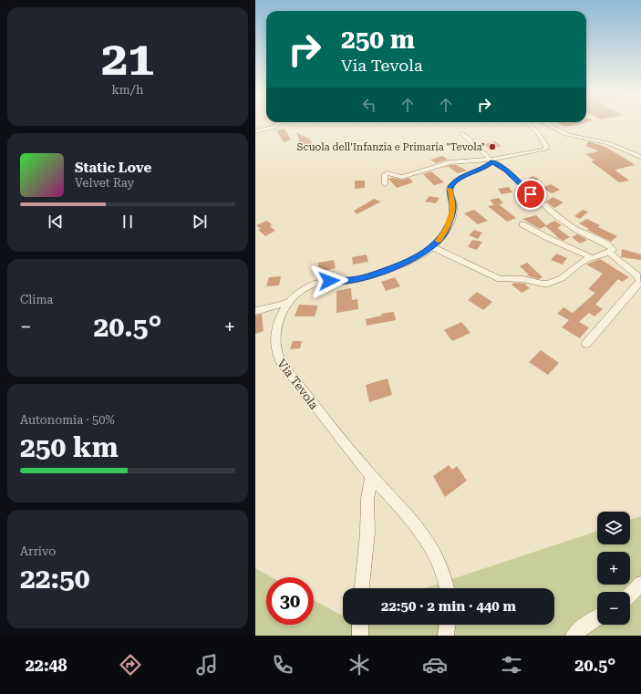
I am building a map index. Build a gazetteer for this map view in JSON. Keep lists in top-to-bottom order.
{
  "streets": {
    "street": ["Via Tevola"]
  },
  "places": ["Scuola dell'Infanzia e Primaria \"Tevola\""],
  "page": {
    "tile": [
      ["21", "km/h"],
      "Clima",
      ["Autonomia · 50%", "250 km"],
      ["Arrivo", "22:50"]
    ],
    "turn": ["250 m", "Via Tevola"],
    "song": ["Static Love", "Velvet Ray"],
    "heat": ["−", "20.5°", "+"],
    "map_buttons": ["+", "−"],
    "limit": "30",
    "trip": "22:50 · 2 min · 440 m",
    "tabs": ["22:48", "20.5°"]
  }
}
